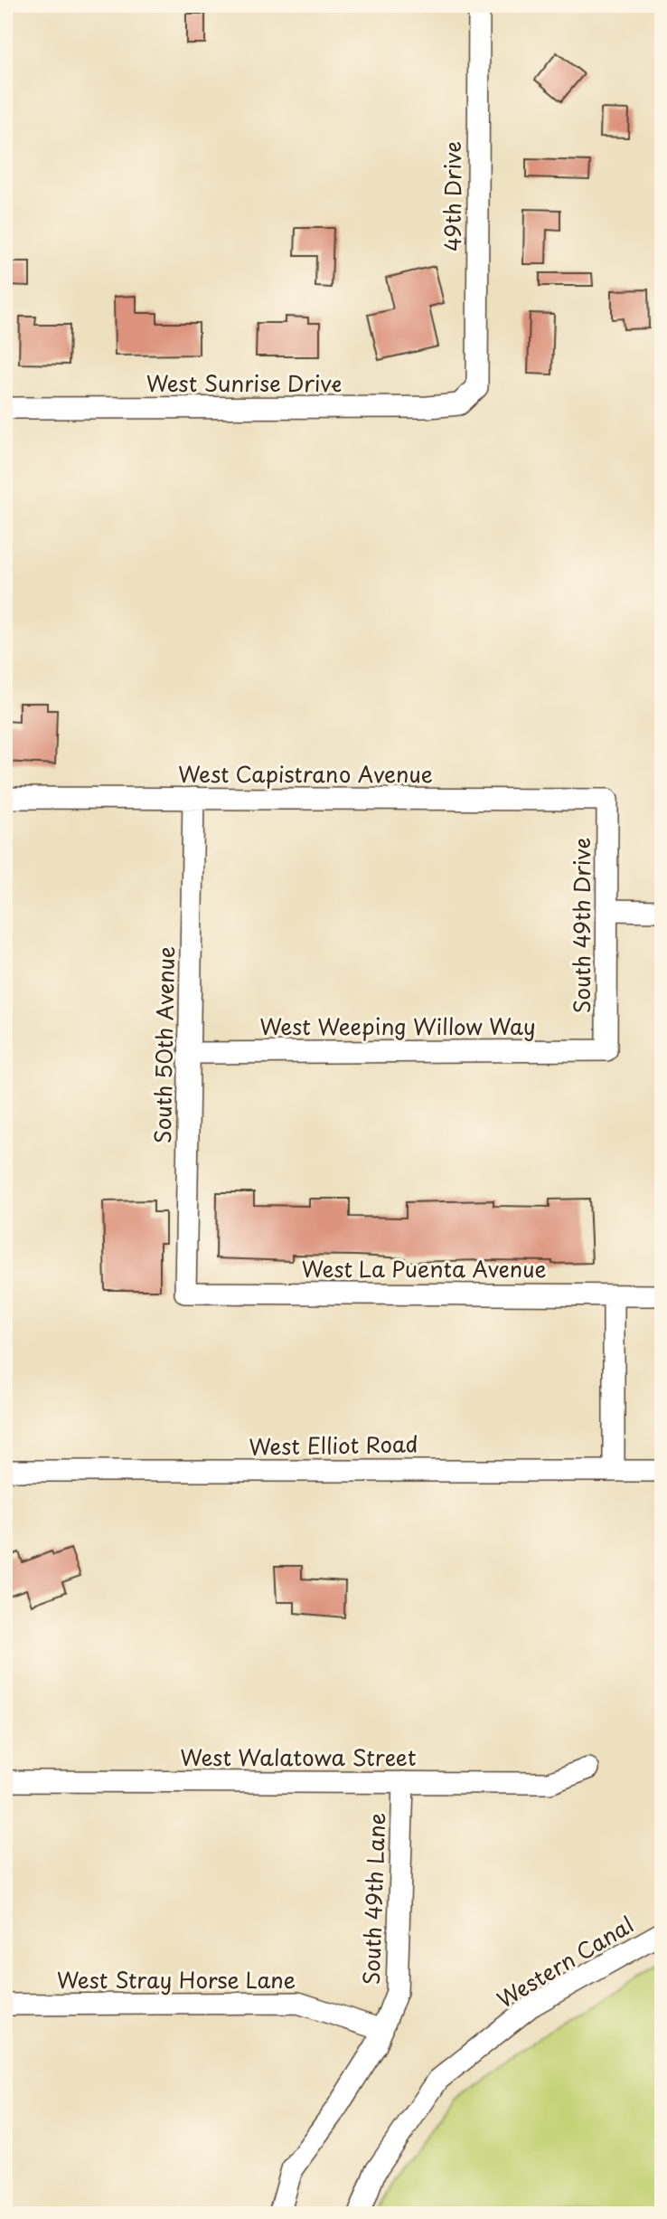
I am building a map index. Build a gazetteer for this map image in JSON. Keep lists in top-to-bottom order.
{
  "streets": {
    "street": [
      "49th Drive",
      "West Sunrise Drive",
      "West Capistrano Avenue",
      "South 49th Drive",
      "West Weeping Willow Way",
      "South 50th Avenue",
      "West La Puenta Avenue",
      "West Elliot Road",
      "West Walatowa Street",
      "South 49th Lane",
      "Western Canal",
      "West Stray Horse Lane"
    ]
  },
  "crossings": [
    ["49th Drive", "West Sunrise Drive"],
    ["West Capistrano Avenue", "South 49th Drive"],
    ["West Capistrano Avenue", "South 50th Avenue"],
    ["South 49th Drive", "West Weeping Willow Way"],
    ["West Weeping Willow Way", "South 50th Avenue"],
    ["South 50th Avenue", "West La Puenta Avenue"],
    ["West Walatowa Street", "South 49th Lane"],
    ["South 49th Lane", "West Stray Horse Lane"]
  ]
}
